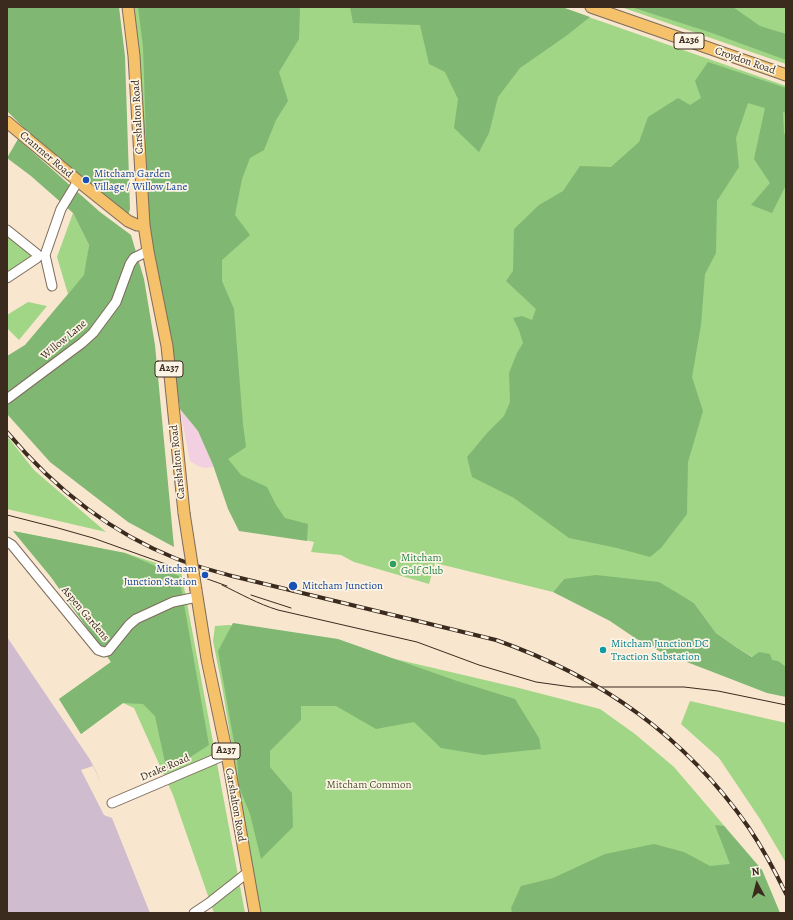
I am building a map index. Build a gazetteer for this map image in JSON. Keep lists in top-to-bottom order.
{
  "streets": {
    "main road": [
      "A236",
      "Croydon Road",
      "Carshalton Road",
      "Cranmer Road",
      "A237"
    ],
    "street": ["Willow Lane", "Aspen Gardens", "Drake Road"]
  },
  "crossings": [
    ["Carshalton Road", "Cranmer Road"],
    ["Carshalton Road", "Willow Lane"],
    ["Carshalton Road", "Aspen Gardens"],
    ["Carshalton Road", "Drake Road"]
  ],
  "parks": ["Mitcham Common"],
  "places": [
    "Mitcham Garden Village / Willow Lane",
    "Mitcham Golf Club",
    "Mitcham Junction Station",
    "Mitcham Junction",
    "Mitcham Junction DC Traction Substation"
  ],
  "north": "top"
}
